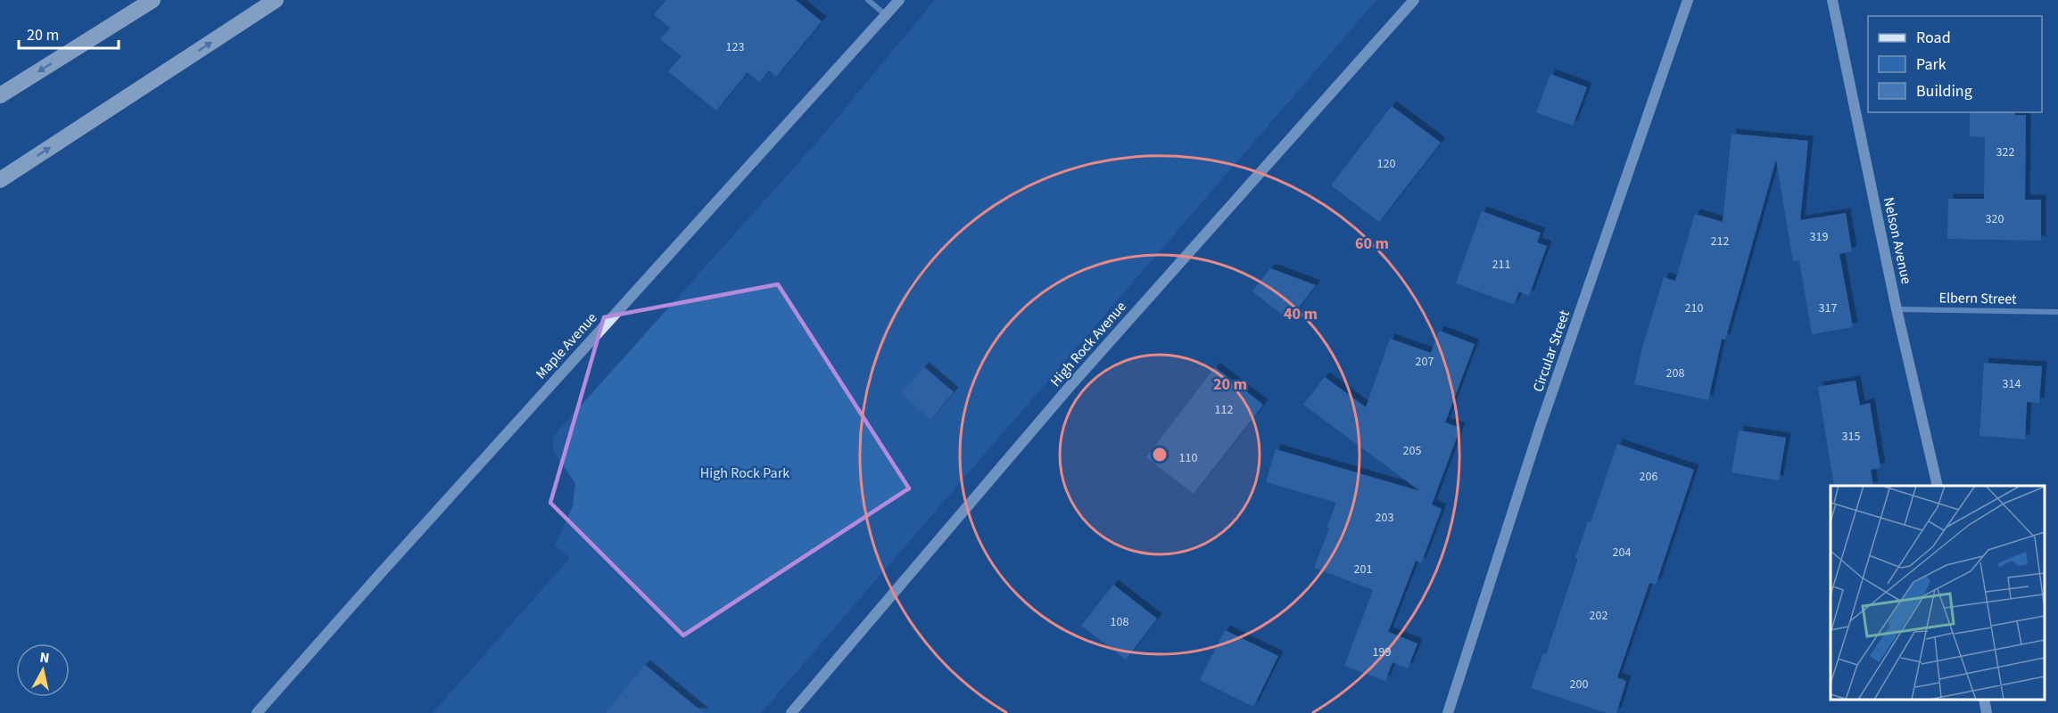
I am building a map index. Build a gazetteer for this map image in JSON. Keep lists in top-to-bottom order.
{
  "streets": {
    "street": [
      "Nelson Avenue",
      "Elbern Street",
      "High Rock Avenue",
      "Maple Avenue",
      "Circular Street"
    ]
  },
  "crossings": [
    ["Nelson Avenue", "Elbern Street"]
  ],
  "parks": ["High Rock Park"],
  "house_numbers": [
    "123",
    "322",
    "120",
    "320",
    "319",
    "212",
    "211",
    "210",
    "317",
    "207",
    "208",
    "314",
    "112",
    "315",
    "205",
    "110",
    "206",
    "203",
    "204",
    "201",
    "202",
    "108",
    "199",
    "200"
  ],
  "legend": ["Road", "Park", "Building"],
  "scale_bar": "20 m",
  "north": "top",
  "rings": ["60 m", "40 m", "20 m"]
}
